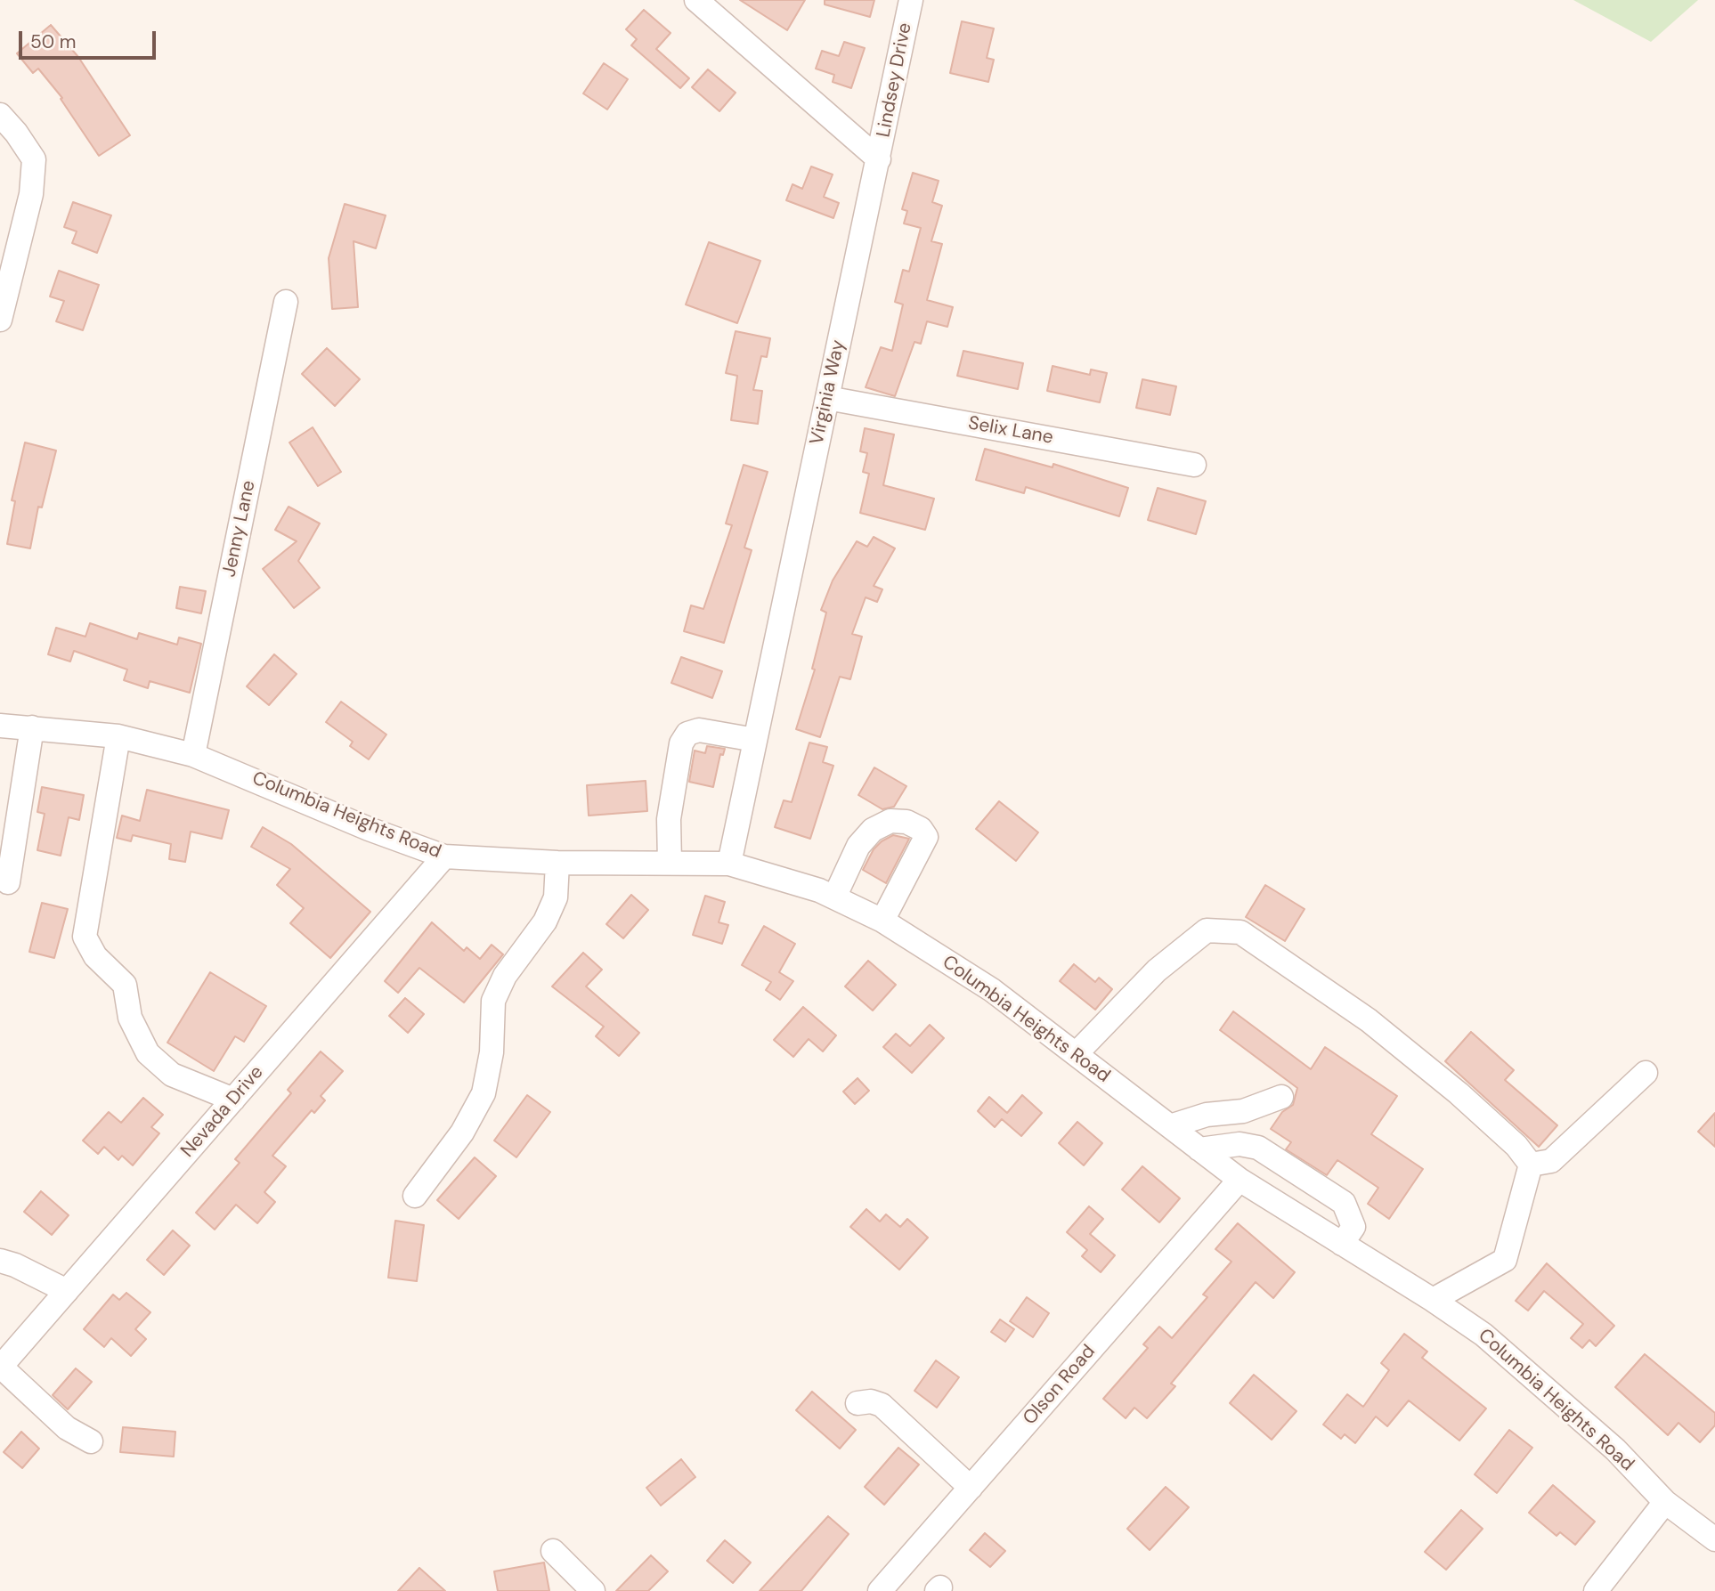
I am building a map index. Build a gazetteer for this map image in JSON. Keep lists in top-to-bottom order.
{
  "streets": {
    "street": [
      "Lindsey Drive",
      "Virginia Way",
      "Selix Lane",
      "Jenny Lane",
      "Columbia Heights Road",
      "Nevada Drive",
      "Olson Road"
    ]
  },
  "crossings": [
    ["Lindsey Drive", "Virginia Way"],
    ["Virginia Way", "Selix Lane"],
    ["Virginia Way", "Columbia Heights Road"],
    ["Jenny Lane", "Columbia Heights Road"],
    ["Columbia Heights Road", "Nevada Drive"],
    ["Columbia Heights Road", "Olson Road"]
  ],
  "scale_bar": "50 m"
}
